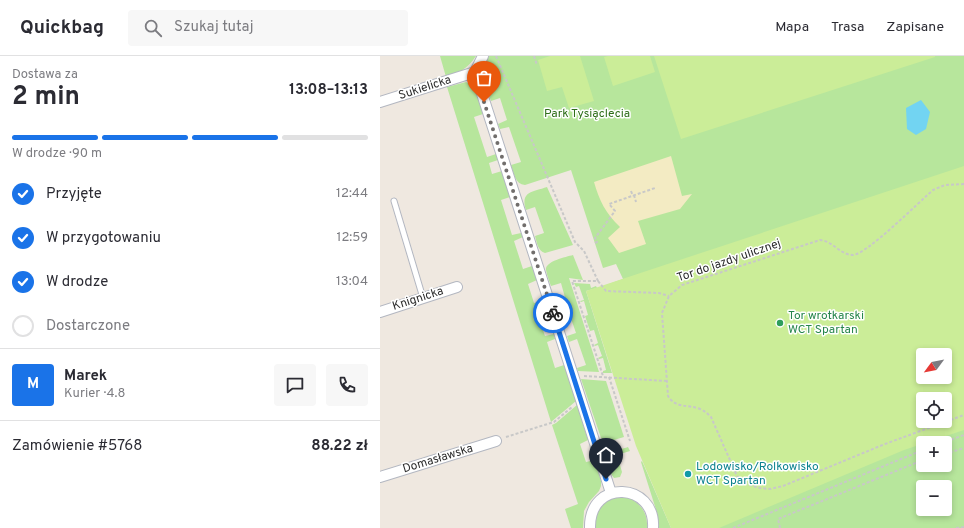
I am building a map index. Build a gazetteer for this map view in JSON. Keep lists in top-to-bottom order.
{
  "streets": {
    "street": ["Sukielicka", "Knignicka", "Domasławska"],
    "path": ["Tor do jazdy ulicznej"]
  },
  "parks": ["Park Tysiąclecia"],
  "places": ["Tor wrotkarski WCT Spartan", "Lodowisko/Rolkowisko WCT Spartan"],
  "north": "bottom left",
  "page": {
    "header": "Quickbag",
    "search": "Szukaj tutaj",
    "nav": ["Mapa", "Trasa", "Zapisane"],
    "heading": ["2 min", "Dostawa za", "13:08–13:13"],
    "panel": [
      "Marek",
      "Kurier · 4.8",
      "Zamówienie #5768",
      "88.22 zł"
    ],
    "bar": "W drodze · 90 m",
    "list": [
      ["Przyjęte", "12:44"],
      ["W przygotowaniu", "12:59"],
      ["W drodze", "13:04"],
      "Dostarczone"
    ],
    "map_buttons": ["+", "−"],
    "round": "M"
  }
}
